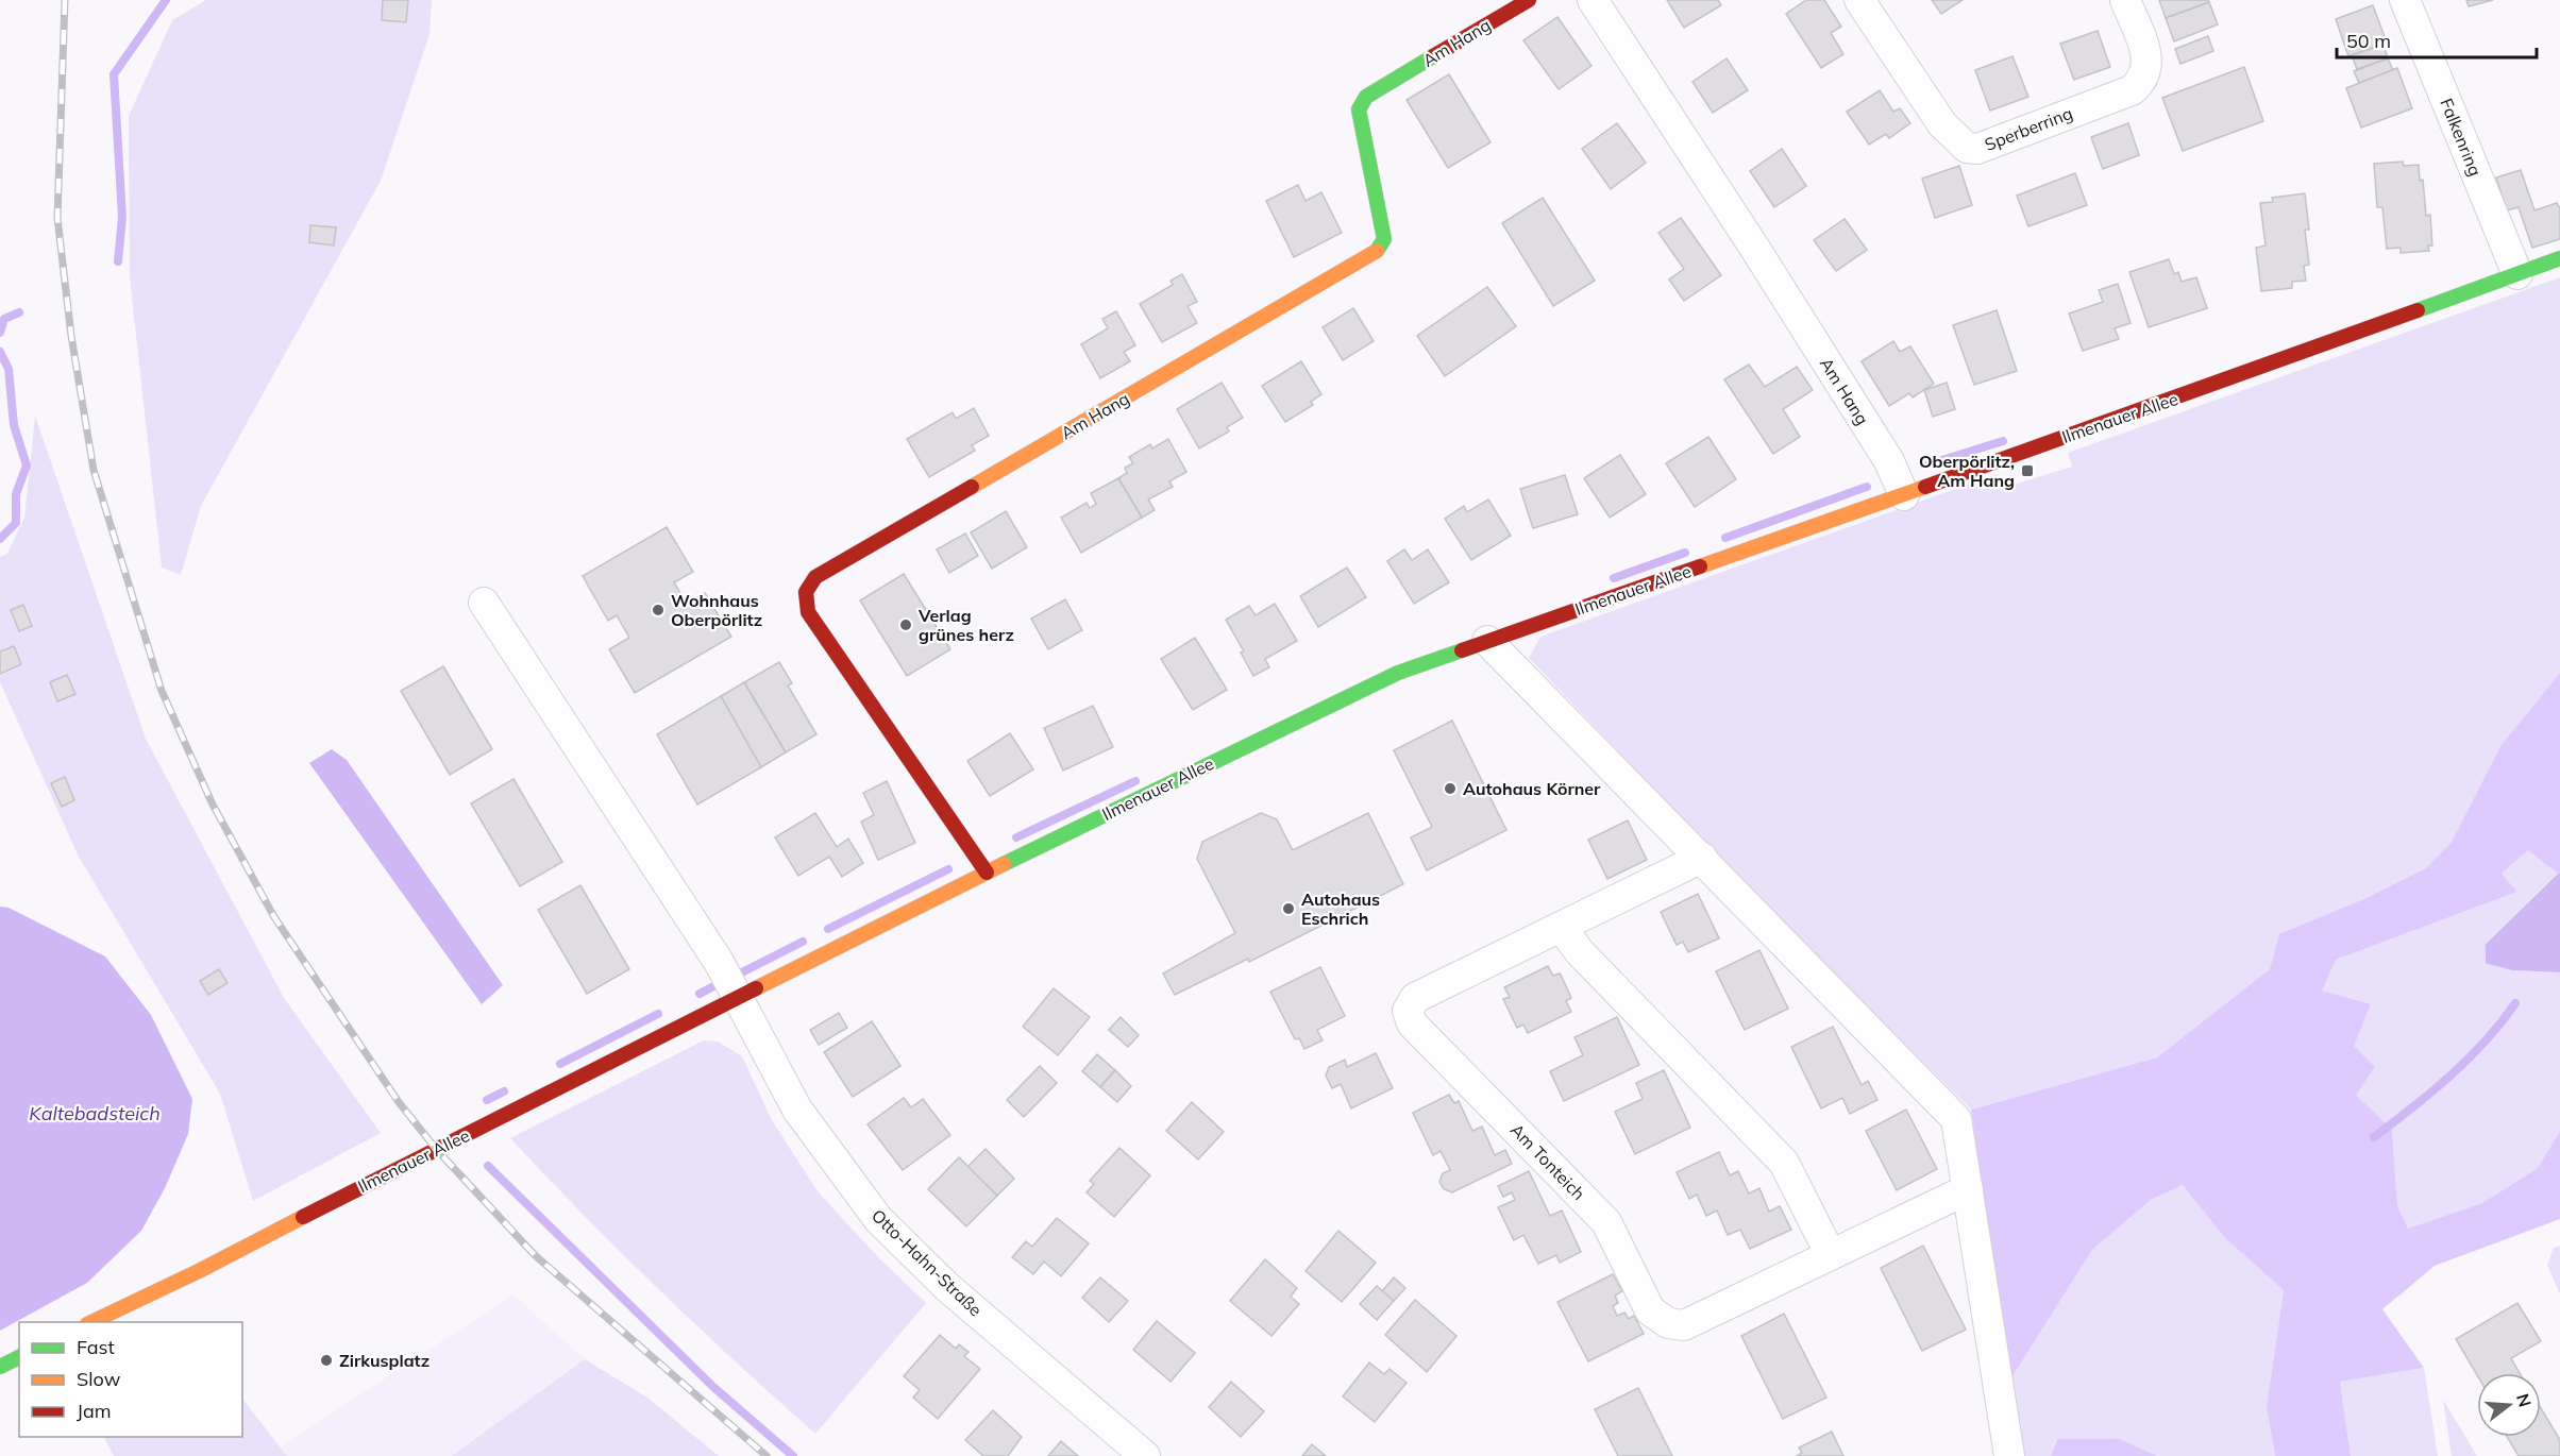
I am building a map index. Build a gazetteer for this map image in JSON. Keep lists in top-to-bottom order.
{
  "streets": {
    "street": [
      "Am Hang",
      "Sperberring",
      "Falkenring",
      "Ilmenauer Allee",
      "Am Tonteich",
      "Otto-Hahn-Straße"
    ]
  },
  "crossings": [
    ["Am Hang", "Ilmenauer Allee"],
    ["Falkenring", "Ilmenauer Allee"],
    ["Ilmenauer Allee", "Otto-Hahn-Straße"]
  ],
  "water": ["Kaltebadsteich"],
  "places": {
    "transit": ["Oberpörlitz, Am Hang"],
    "other": [
      "Wohnhaus Oberpörlitz",
      "Verlag grünes herz",
      "Autohaus Körner",
      "Autohaus Eschrich",
      "Zirkusplatz"
    ]
  },
  "legend": ["Fast", "Slow", "Jam"],
  "scale_bar": "50 m",
  "north": "right"
}
